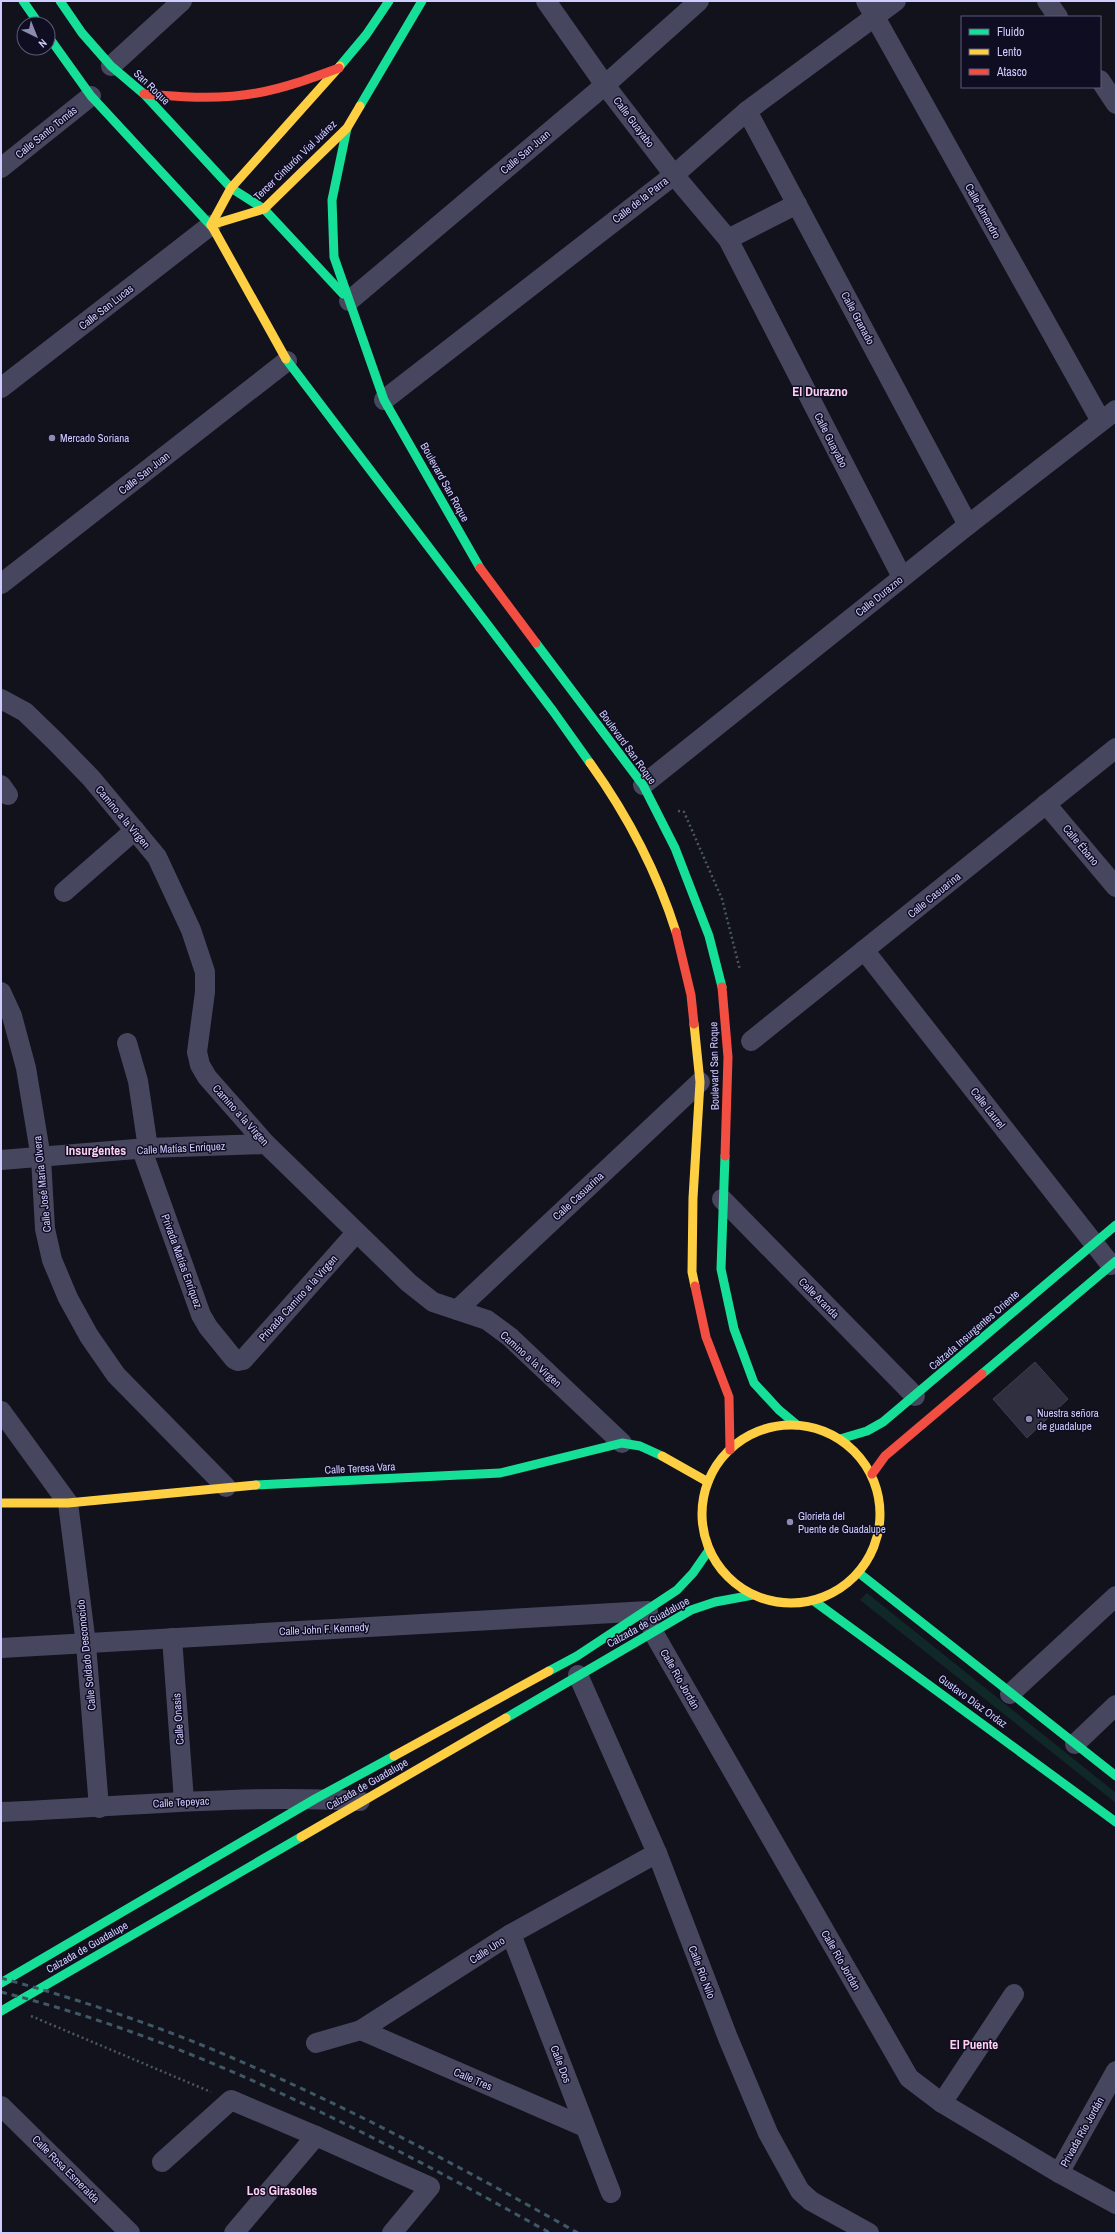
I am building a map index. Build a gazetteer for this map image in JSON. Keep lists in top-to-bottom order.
{
  "streets": {
    "main road": [
      "San Roque",
      "Tercer Cinturón Vial Juárez",
      "Boulevard San Roque",
      "Calzada Insurgentes Oriente",
      "Calle Teresa Vara",
      "Calzada de Guadalupe",
      "Gustavo Díaz Ordaz"
    ],
    "street": [
      "Calle Guayabo",
      "Calle Santo Tomás",
      "Calle San Juan",
      "Calle de la Parra",
      "Calle Almendro",
      "Calle San Lucas",
      "Calle Granado",
      "Calle Durazno",
      "Camino a la Virgen",
      "Calle Ébano",
      "Calle Casuarina",
      "Calle Laurel",
      "Calle Matías Enríquez",
      "Calle José María Olvera",
      "Privada Matías Enríquez",
      "Privada Camino a la Virgen",
      "Calle Aranda",
      "Calle John F. Kennedy",
      "Calle Soldado Desconocido",
      "Calle Río Jordán",
      "Calle Onasis",
      "Calle Tepeyac",
      "Calle Uno",
      "Calle Río Nilo",
      "Calle Dos",
      "Calle Tres",
      "Privada Río Jordán",
      "Calle Rosa Esmeralda"
    ]
  },
  "crossings": [
    ["San Roque", "Boulevard San Roque"],
    ["Calle Guayabo", "Calle San Juan"],
    ["Calle Guayabo", "Calle de la Parra"],
    ["Calle Guayabo", "Calle Durazno"],
    ["Calle San Juan", "Boulevard San Roque"],
    ["Tercer Cinturón Vial Juárez", "Calle San Lucas"],
    ["Tercer Cinturón Vial Juárez", "Boulevard San Roque"],
    ["Calle de la Parra", "Calle Almendro"],
    ["Calle de la Parra", "Calle Granado"],
    ["Calle de la Parra", "Boulevard San Roque"],
    ["Calle Almendro", "Calle Durazno"],
    ["Calle San Lucas", "Boulevard San Roque"],
    ["Calle Granado", "Calle Durazno"],
    ["Boulevard San Roque", "Calle Durazno"],
    ["Boulevard San Roque", "Calle Casuarina"],
    ["Boulevard San Roque", "Calle Aranda"],
    ["Camino a la Virgen", "Calle Casuarina"],
    ["Camino a la Virgen", "Calle Matías Enríquez"],
    ["Camino a la Virgen", "Privada Camino a la Virgen"],
    ["Camino a la Virgen", "Calle Teresa Vara"],
    ["Calle Ébano", "Calle Casuarina"],
    ["Calle Casuarina", "Calle Laurel"],
    ["Calle Laurel", "Calzada Insurgentes Oriente"],
    ["Calle Matías Enríquez", "Calle José María Olvera"],
    ["Calle Matías Enríquez", "Privada Matías Enríquez"],
    ["Calle José María Olvera", "Calle Teresa Vara"],
    ["Privada Matías Enríquez", "Privada Camino a la Virgen"],
    ["Calle Aranda", "Calzada Insurgentes Oriente"],
    ["Calle Teresa Vara", "Calle Soldado Desconocido"],
    ["Calzada de Guadalupe", "Calle John F. Kennedy"],
    ["Calzada de Guadalupe", "Calle Río Jordán"],
    ["Calzada de Guadalupe", "Calle Tepeyac"],
    ["Calzada de Guadalupe", "Calle Río Nilo"],
    ["Calle John F. Kennedy", "Calle Soldado Desconocido"],
    ["Calle John F. Kennedy", "Calle Onasis"],
    ["Calle Soldado Desconocido", "Calle Tepeyac"],
    ["Calle Río Jordán", "Privada Río Jordán"],
    ["Calle Onasis", "Calle Tepeyac"],
    ["Calle Uno", "Calle Río Nilo"],
    ["Calle Uno", "Calle Dos"],
    ["Calle Uno", "Calle Tres"],
    ["Calle Dos", "Calle Tres"]
  ],
  "districts": [
    "El Durazno",
    "Insurgentes",
    "El Puente",
    "Los Girasoles"
  ],
  "places": ["Mercado Soriana", "Nuestra señora de guadalupe", "Glorieta del Puente de Guadalupe"],
  "legend": ["Fluido", "Lento", "Atasco"],
  "north": "bottom right"
}
